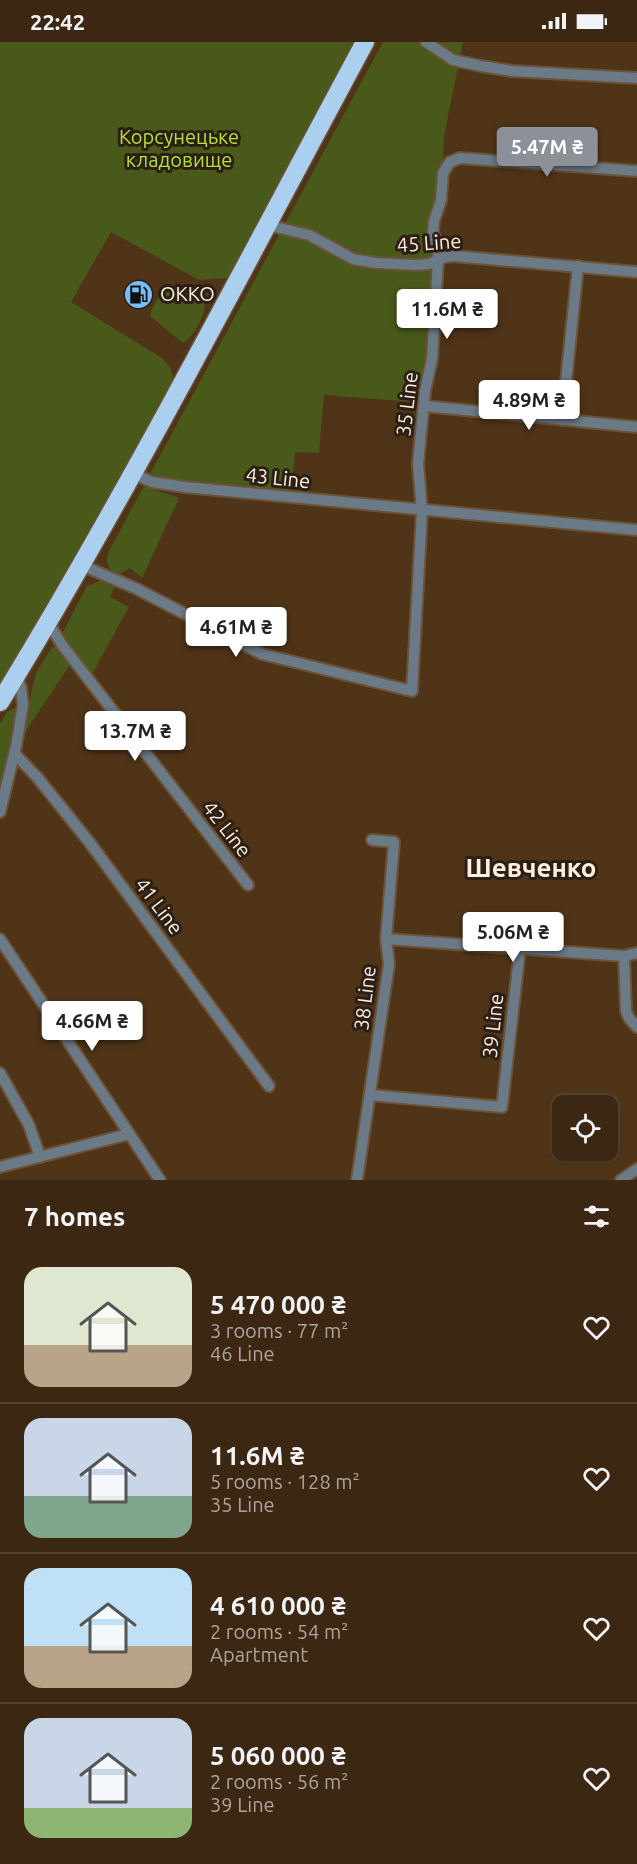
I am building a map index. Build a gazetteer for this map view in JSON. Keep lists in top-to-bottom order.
{
  "streets": {
    "street": [
      "45 Line",
      "35 Line",
      "43 Line",
      "42 Line",
      "41 Line",
      "38 Line",
      "39 Line"
    ]
  },
  "crossings": [
    ["45 Line", "35 Line"],
    ["35 Line", "43 Line"],
    ["38 Line", "39 Line"]
  ],
  "districts": ["Шевченко"],
  "parks": ["Корсунецьке кладовище"],
  "places": {
    "fuel station": ["OKKO"]
  },
  "page": {
    "status": "22:42",
    "price": [
      "5.47M ₴",
      "11.6M ₴",
      "4.89M ₴",
      "4.61M ₴",
      "13.7M ₴",
      "5.06M ₴",
      "4.66M ₴"
    ],
    "heading": "7 homes",
    "list": [
      {
        "name": "5 470 000 ₴",
        "note": "3 rooms · 77 m² · 46 Line"
      },
      {
        "name": "11.6M ₴",
        "note": "5 rooms · 128 m² · 35 Line"
      },
      {
        "name": "4 610 000 ₴",
        "note": "2 rooms · 54 m² · Apartment"
      },
      {
        "name": "5 060 000 ₴",
        "note": "2 rooms · 56 m² · 39 Line"
      }
    ]
  }
}
